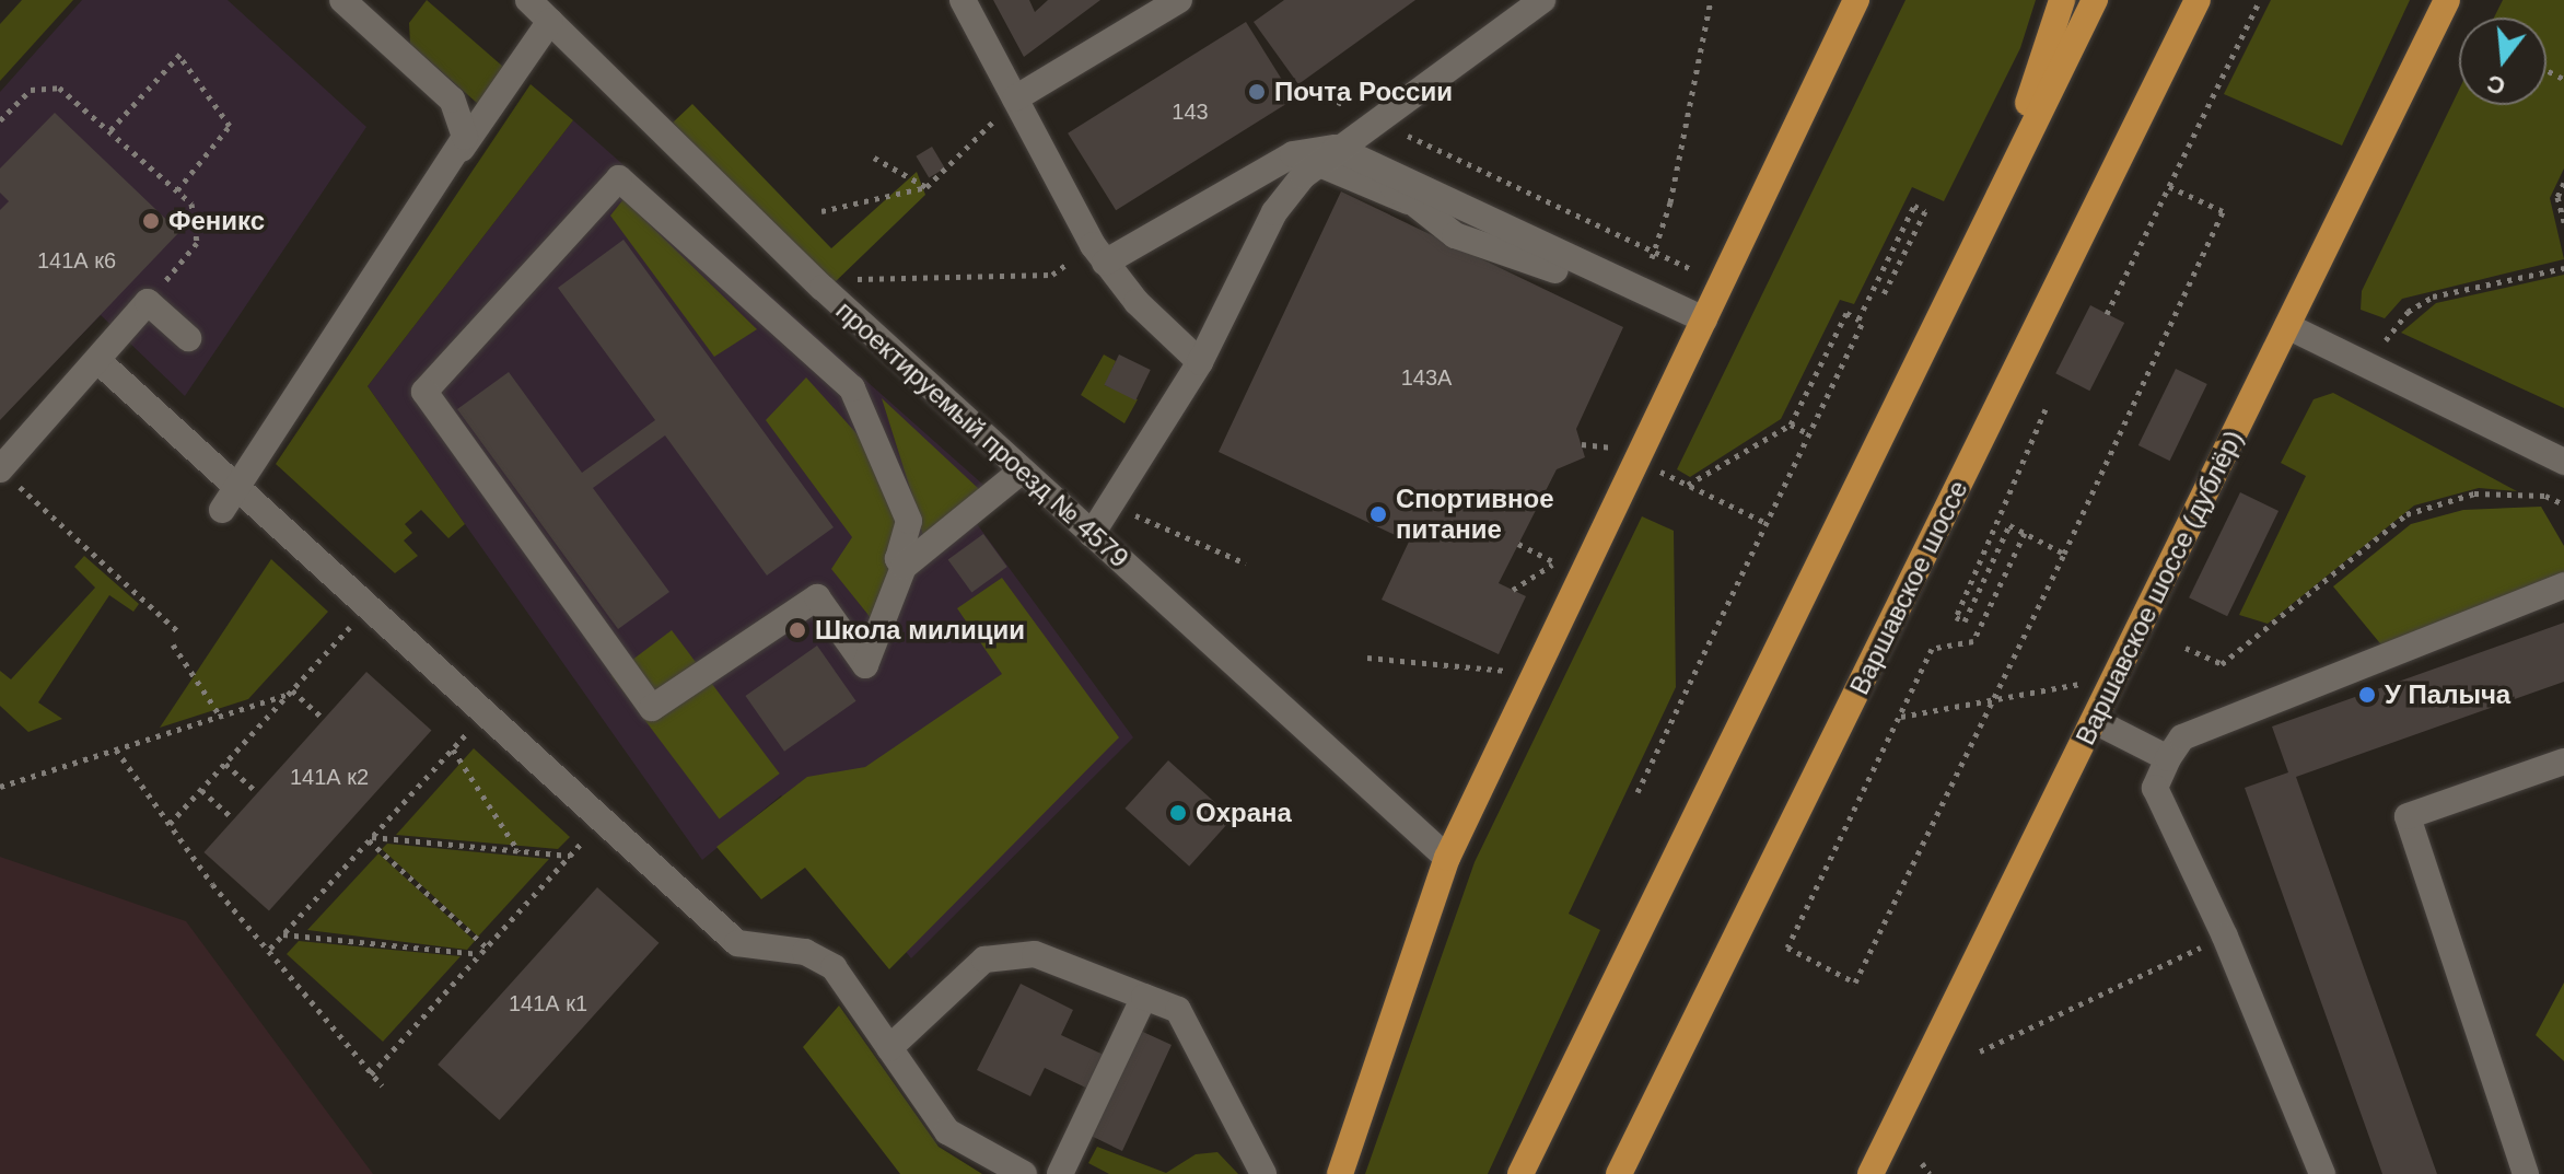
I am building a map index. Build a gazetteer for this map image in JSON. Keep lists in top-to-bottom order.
{
  "streets": {
    "main road": ["Варшавское шоссе", "Варшавское шоссе (дублёр)"],
    "street": ["проектируемый проезд № 4579"]
  },
  "places": [
    "Почта России",
    "Феникс",
    "Спортивное питание",
    "Школа милиции",
    "У Палыча",
    "Охрана"
  ],
  "house_numbers": [
    "143",
    "141А к6",
    "143А",
    "141А к2",
    "141А к1"
  ],
  "north": "bottom"
}
